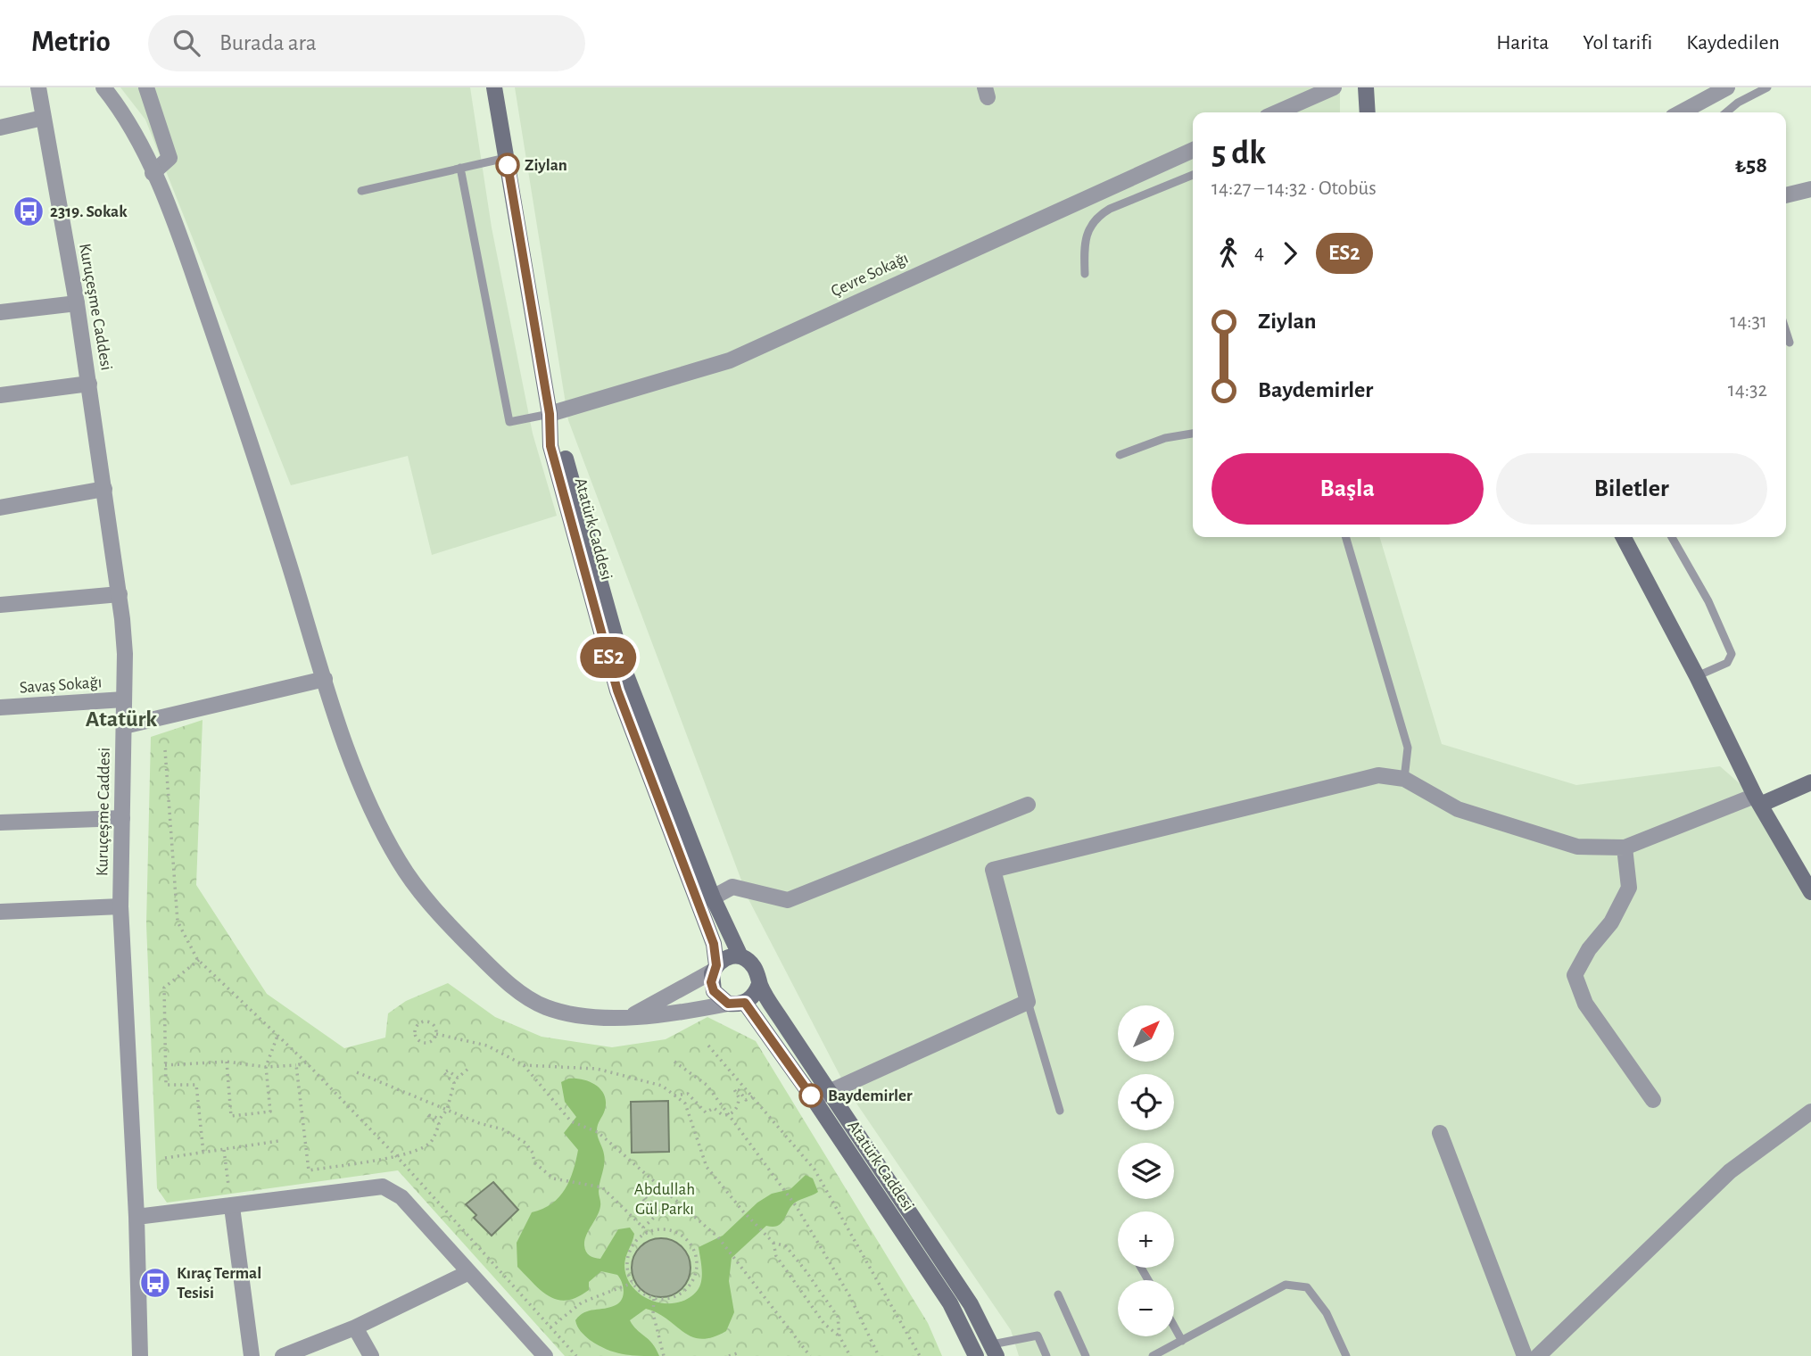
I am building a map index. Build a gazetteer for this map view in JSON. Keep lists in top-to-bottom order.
{
  "streets": {
    "main road": ["Atatürk Caddesi"],
    "street": ["Çevre Sokağı", "Kuruçeşme Caddesi", "Savaş Sokağı"]
  },
  "crossings": [
    ["Çevre Sokağı", "Atatürk Caddesi"],
    ["Kuruçeşme Caddesi", "Savaş Sokağı"]
  ],
  "districts": ["Atatürk"],
  "parks": ["Abdullah Gül Parkı"],
  "places": {
    "other": ["Ziylan", "Baydemirler"],
    "bus stop": ["2319. Sokak", "Kıraç Termal Tesisi"]
  },
  "lines": ["bus line ES2"],
  "north": "top right",
  "page": {
    "header": "Metrio",
    "search": "Burada ara",
    "nav": ["Harita", "Yol tarifi", "Kaydedilen"],
    "on_map": "ES2",
    "heading": ["5 dk", "14:27 – 14:32 · Otobüs", "₺58"],
    "legs": ["4", "ES2"],
    "list": [
      {
        "name": "Ziylan",
        "value": "14:31"
      },
      {
        "name": "Baydemirler",
        "value": "14:32"
      }
    ],
    "buttons": ["Başla", "Biletler"],
    "map_buttons": ["+", "−"]
  }
}
